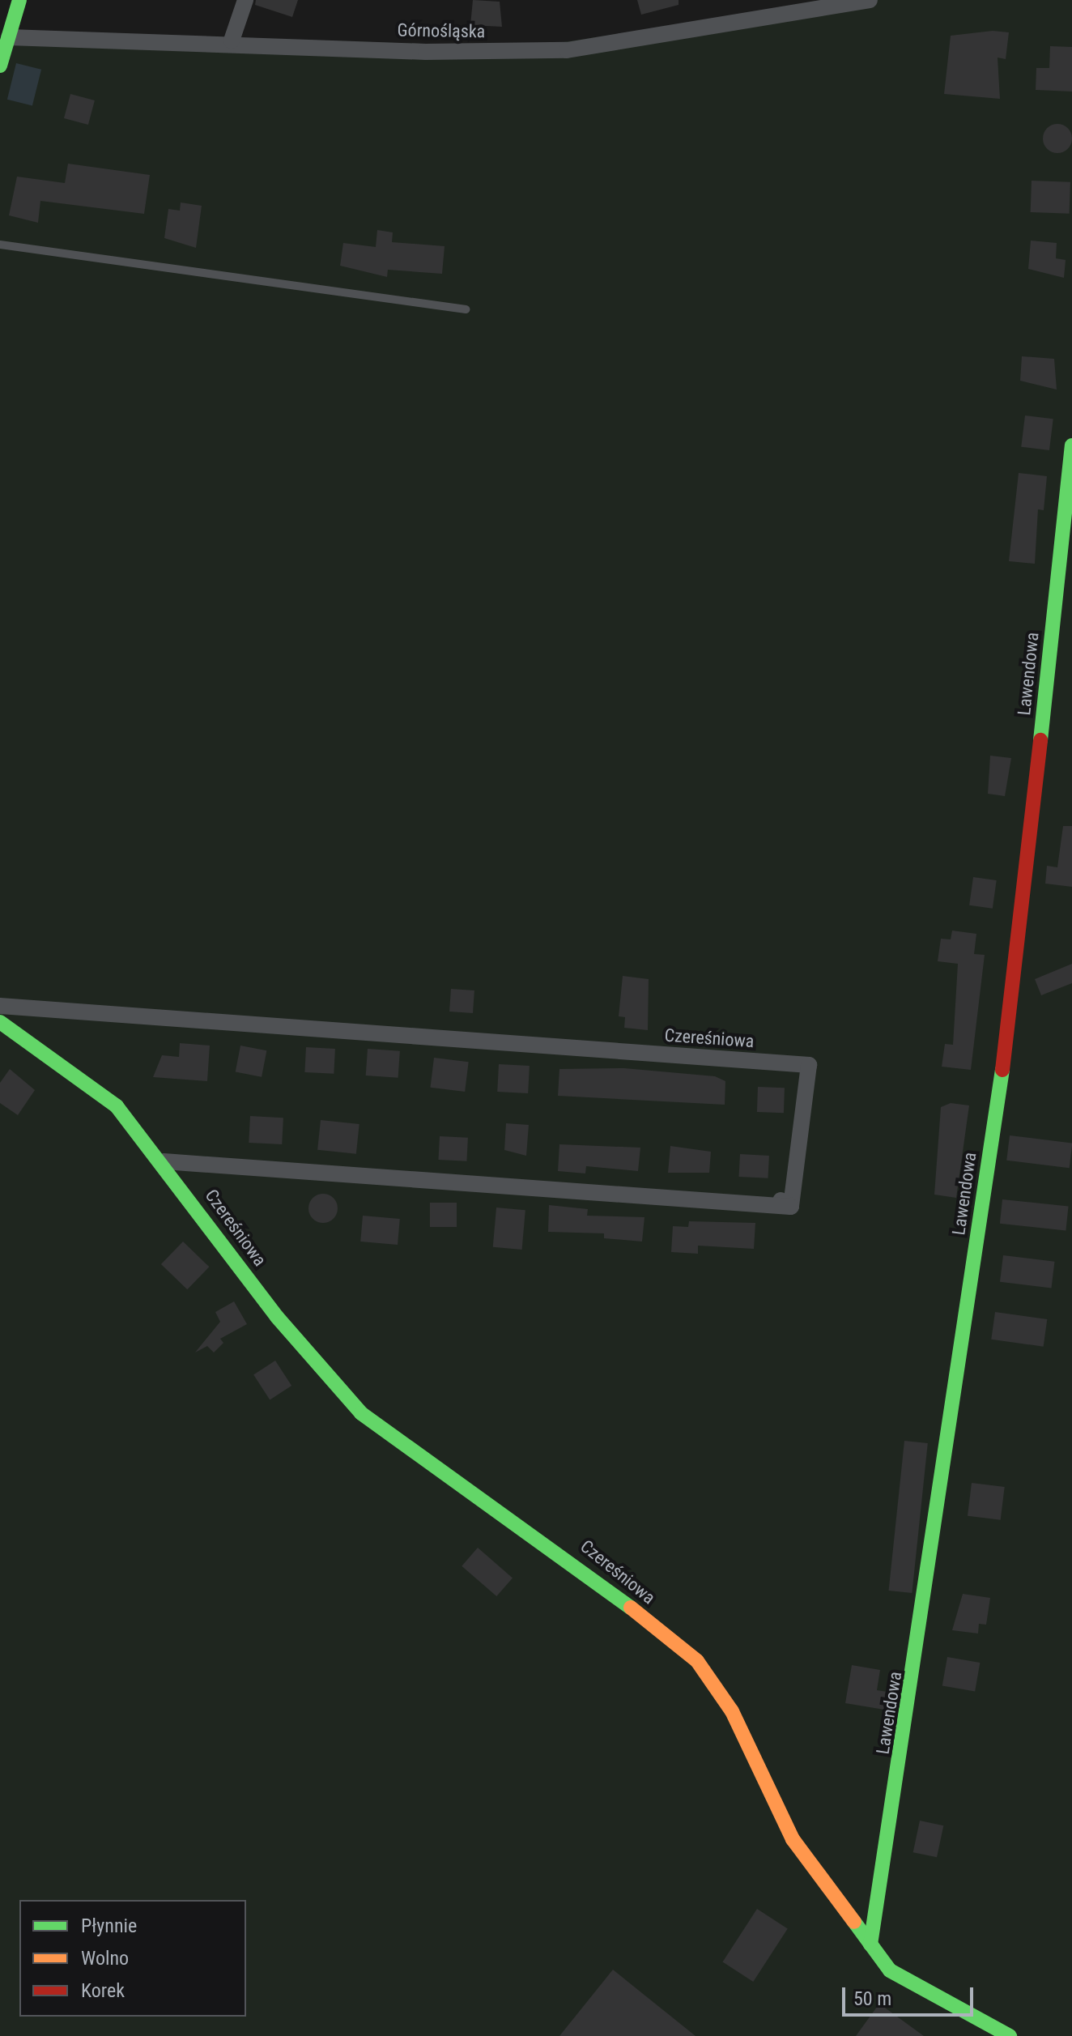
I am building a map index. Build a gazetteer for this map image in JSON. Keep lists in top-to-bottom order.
{
  "streets": {
    "street": ["Górnośląska", "Lawendowa", "Czereśniowa"]
  },
  "crossings": [
    ["Lawendowa", "Czereśniowa"]
  ],
  "legend": ["Płynnie", "Wolno", "Korek"],
  "scale_bar": "50 m"
}
